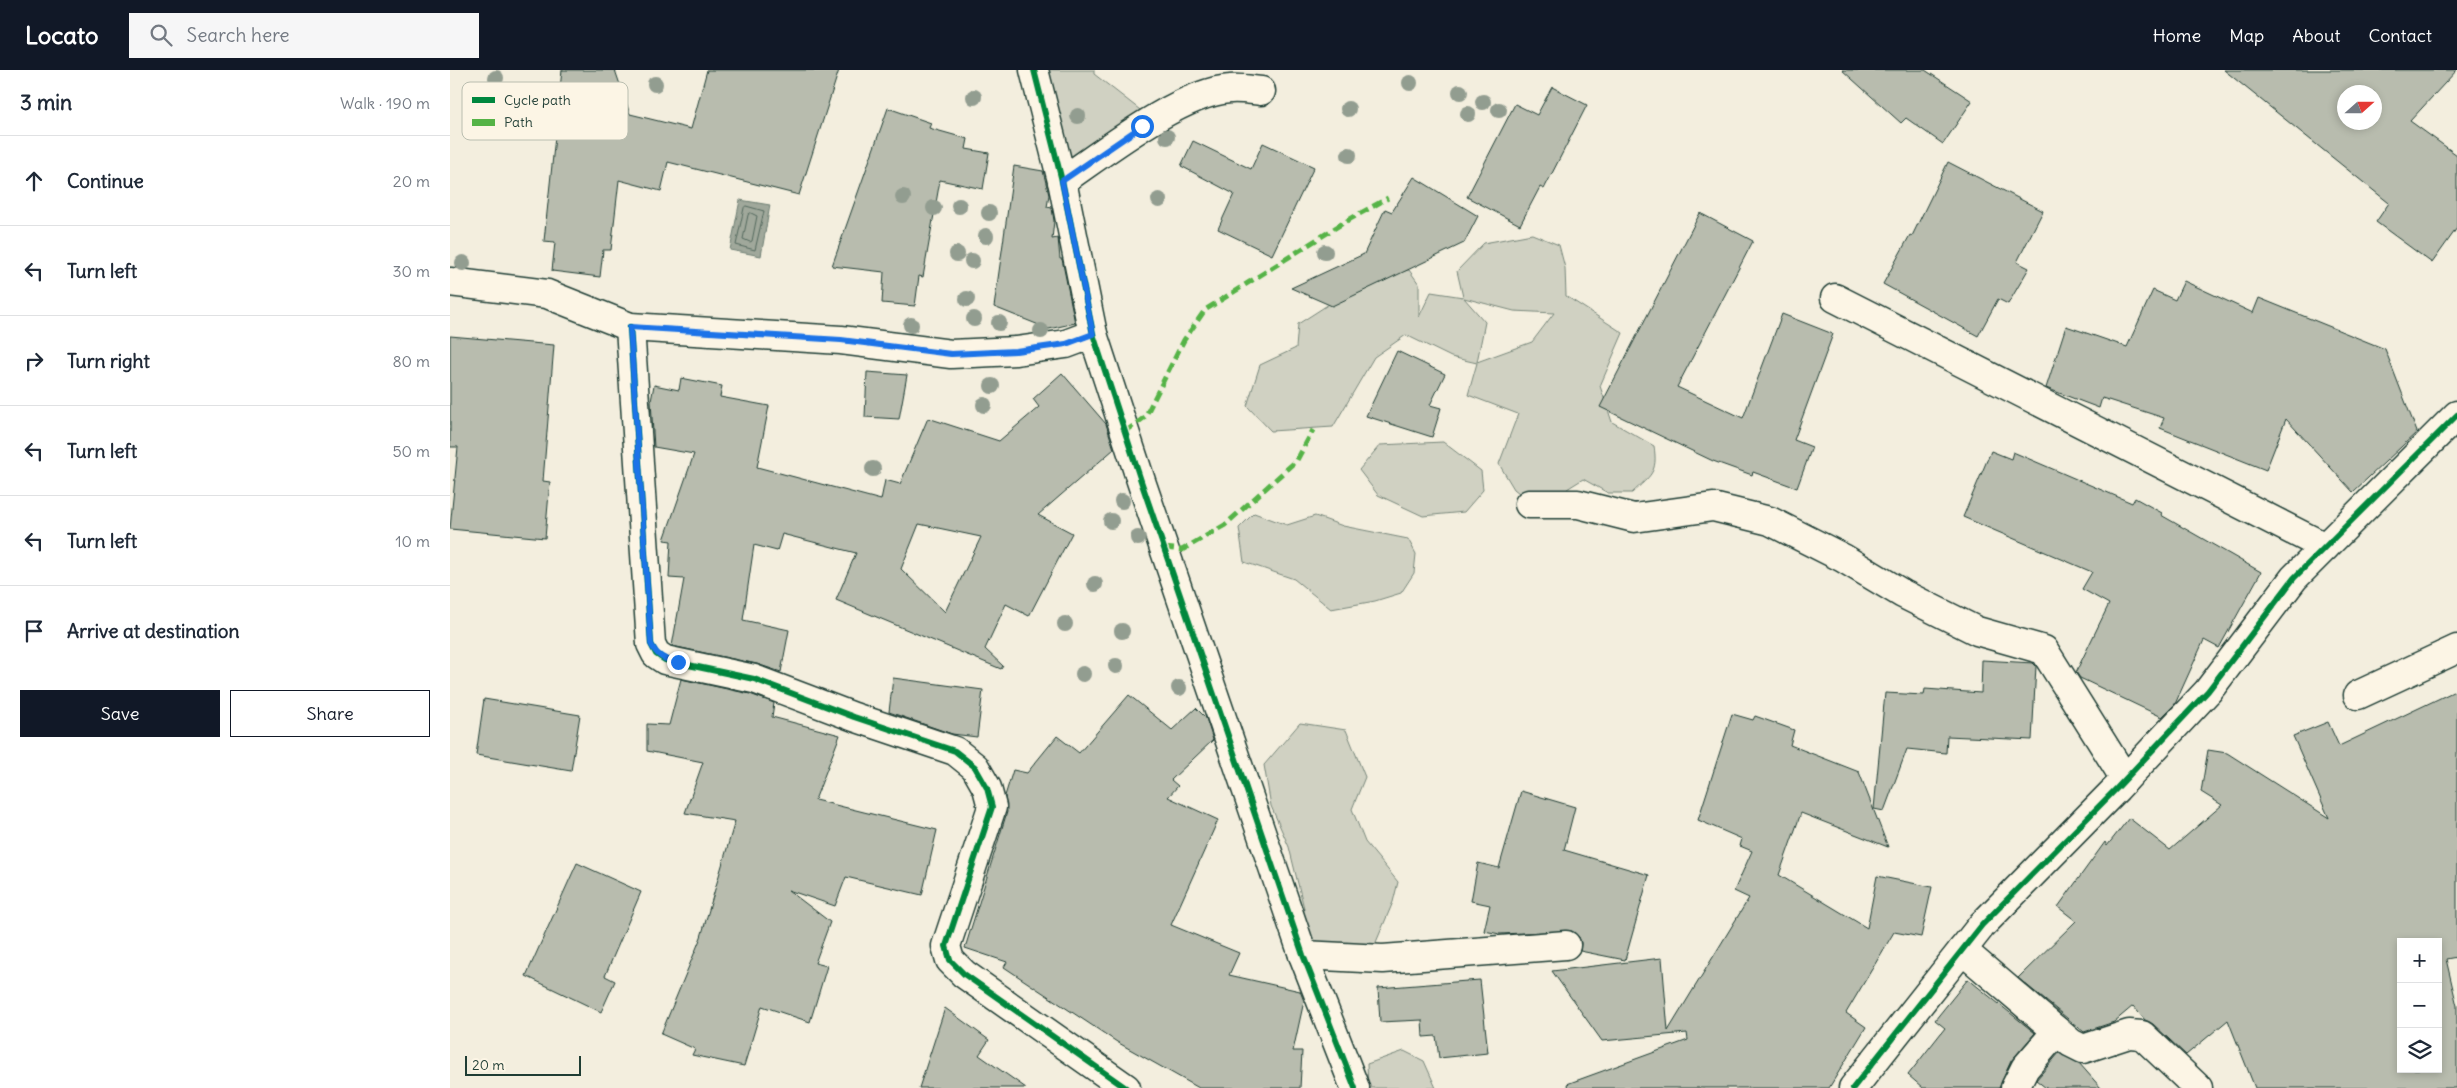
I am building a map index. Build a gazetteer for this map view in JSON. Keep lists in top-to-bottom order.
{
  "legend": ["Cycle path", "Path"],
  "scale_bar": "20 m",
  "north": "right",
  "page": {
    "header": "Locato",
    "search": "Search here",
    "nav": [
      "Home",
      "Map",
      "About",
      "Contact"
    ],
    "heading": ["3 min", "Walk · 190 m"],
    "list": [
      ["Continue", "20 m"],
      ["Turn left", "30 m"],
      ["Turn right", "80 m"],
      ["Turn left", "50 m"],
      ["Turn left", "10 m"],
      "Arrive at destination"
    ],
    "buttons": ["Save", "Share"],
    "map_buttons": ["+", "−"],
    "scale": "20 m"
  }
}
